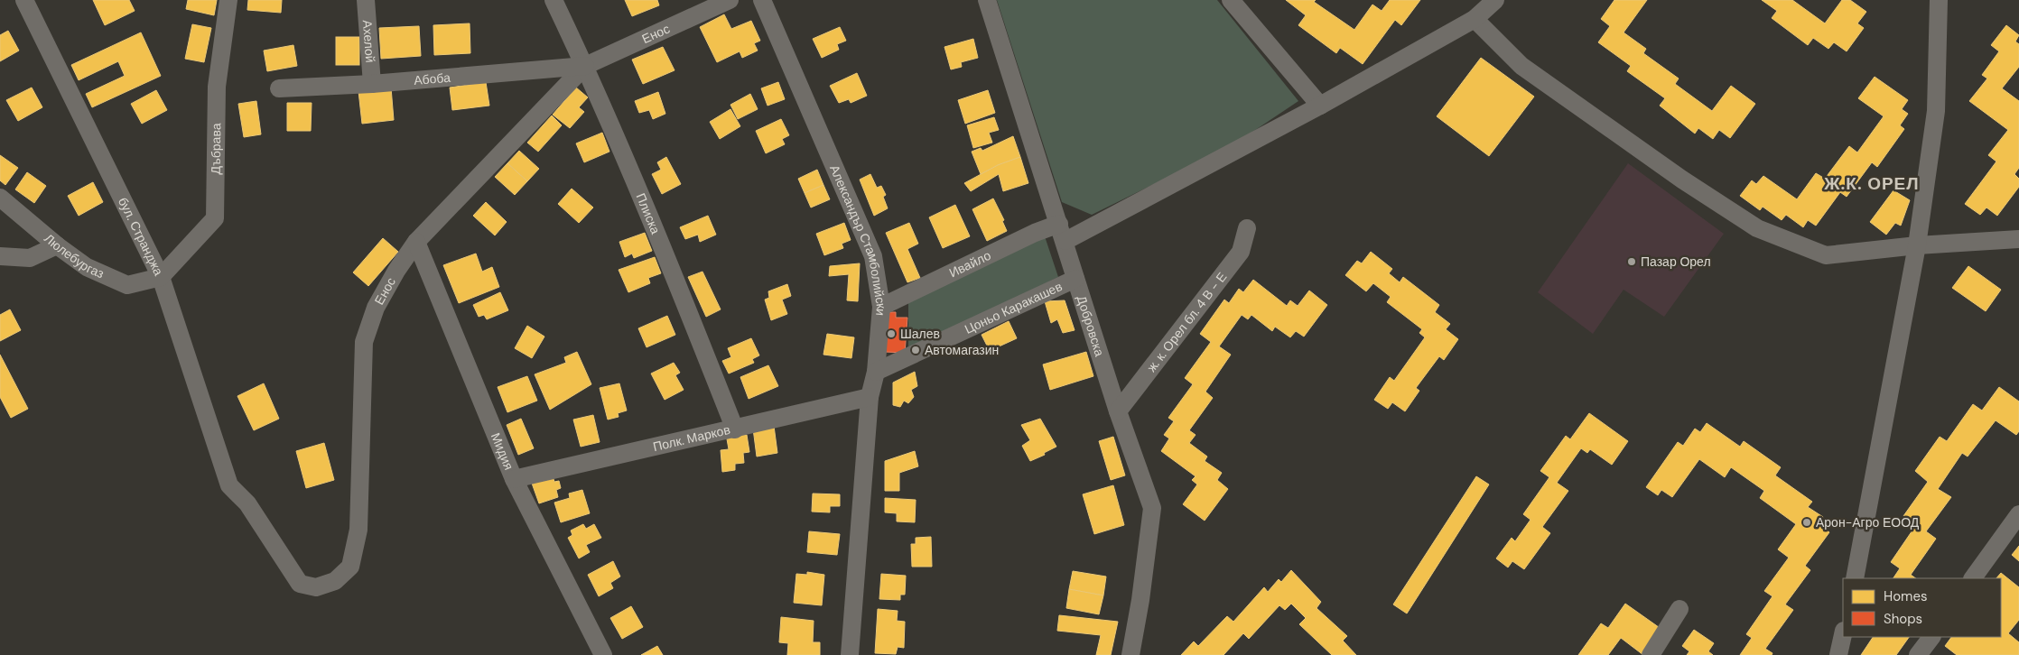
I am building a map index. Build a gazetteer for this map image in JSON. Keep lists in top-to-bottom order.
{
  "streets": {
    "street": [
      "Енос",
      "Ахелой",
      "Абоба",
      "Дъбрава",
      "Плиска",
      "бул. Странджа",
      "Александър Стамболийски",
      "Люлебургаз",
      "Ивайло",
      "Цоньо Каракашев",
      "ж. к. Орел бл. 4 В - Е",
      "Добровска",
      "Полк. Марков",
      "Мидия"
    ]
  },
  "crossings": [
    ["Енос", "Абоба"],
    ["Енос", "Плиска"],
    ["Енос", "бул. Странджа"],
    ["Енос", "Мидия"],
    ["Ахелой", "Абоба"],
    ["Абоба", "Плиска"],
    ["Дъбрава", "бул. Странджа"],
    ["Дъбрава", "Люлебургаз"],
    ["Плиска", "Полк. Марков"],
    ["бул. Странджа", "Люлебургаз"],
    ["Александър Стамболийски", "Ивайло"],
    ["Александър Стамболийски", "Цоньо Каракашев"],
    ["Александър Стамболийски", "Полк. Марков"],
    ["Ивайло", "Добровска"],
    ["Цоньо Каракашев", "Добровска"],
    ["ж. к. Орел бл. 4 В - Е", "Добровска"],
    ["Полк. Марков", "Мидия"]
  ],
  "districts": ["Ж.К. ОРЕЛ"],
  "places": [
    "Пазар Орел",
    "Шалев",
    "Автомагазин",
    "Арон-Агро ЕООД"
  ],
  "legend": ["Homes", "Shops"]
}
